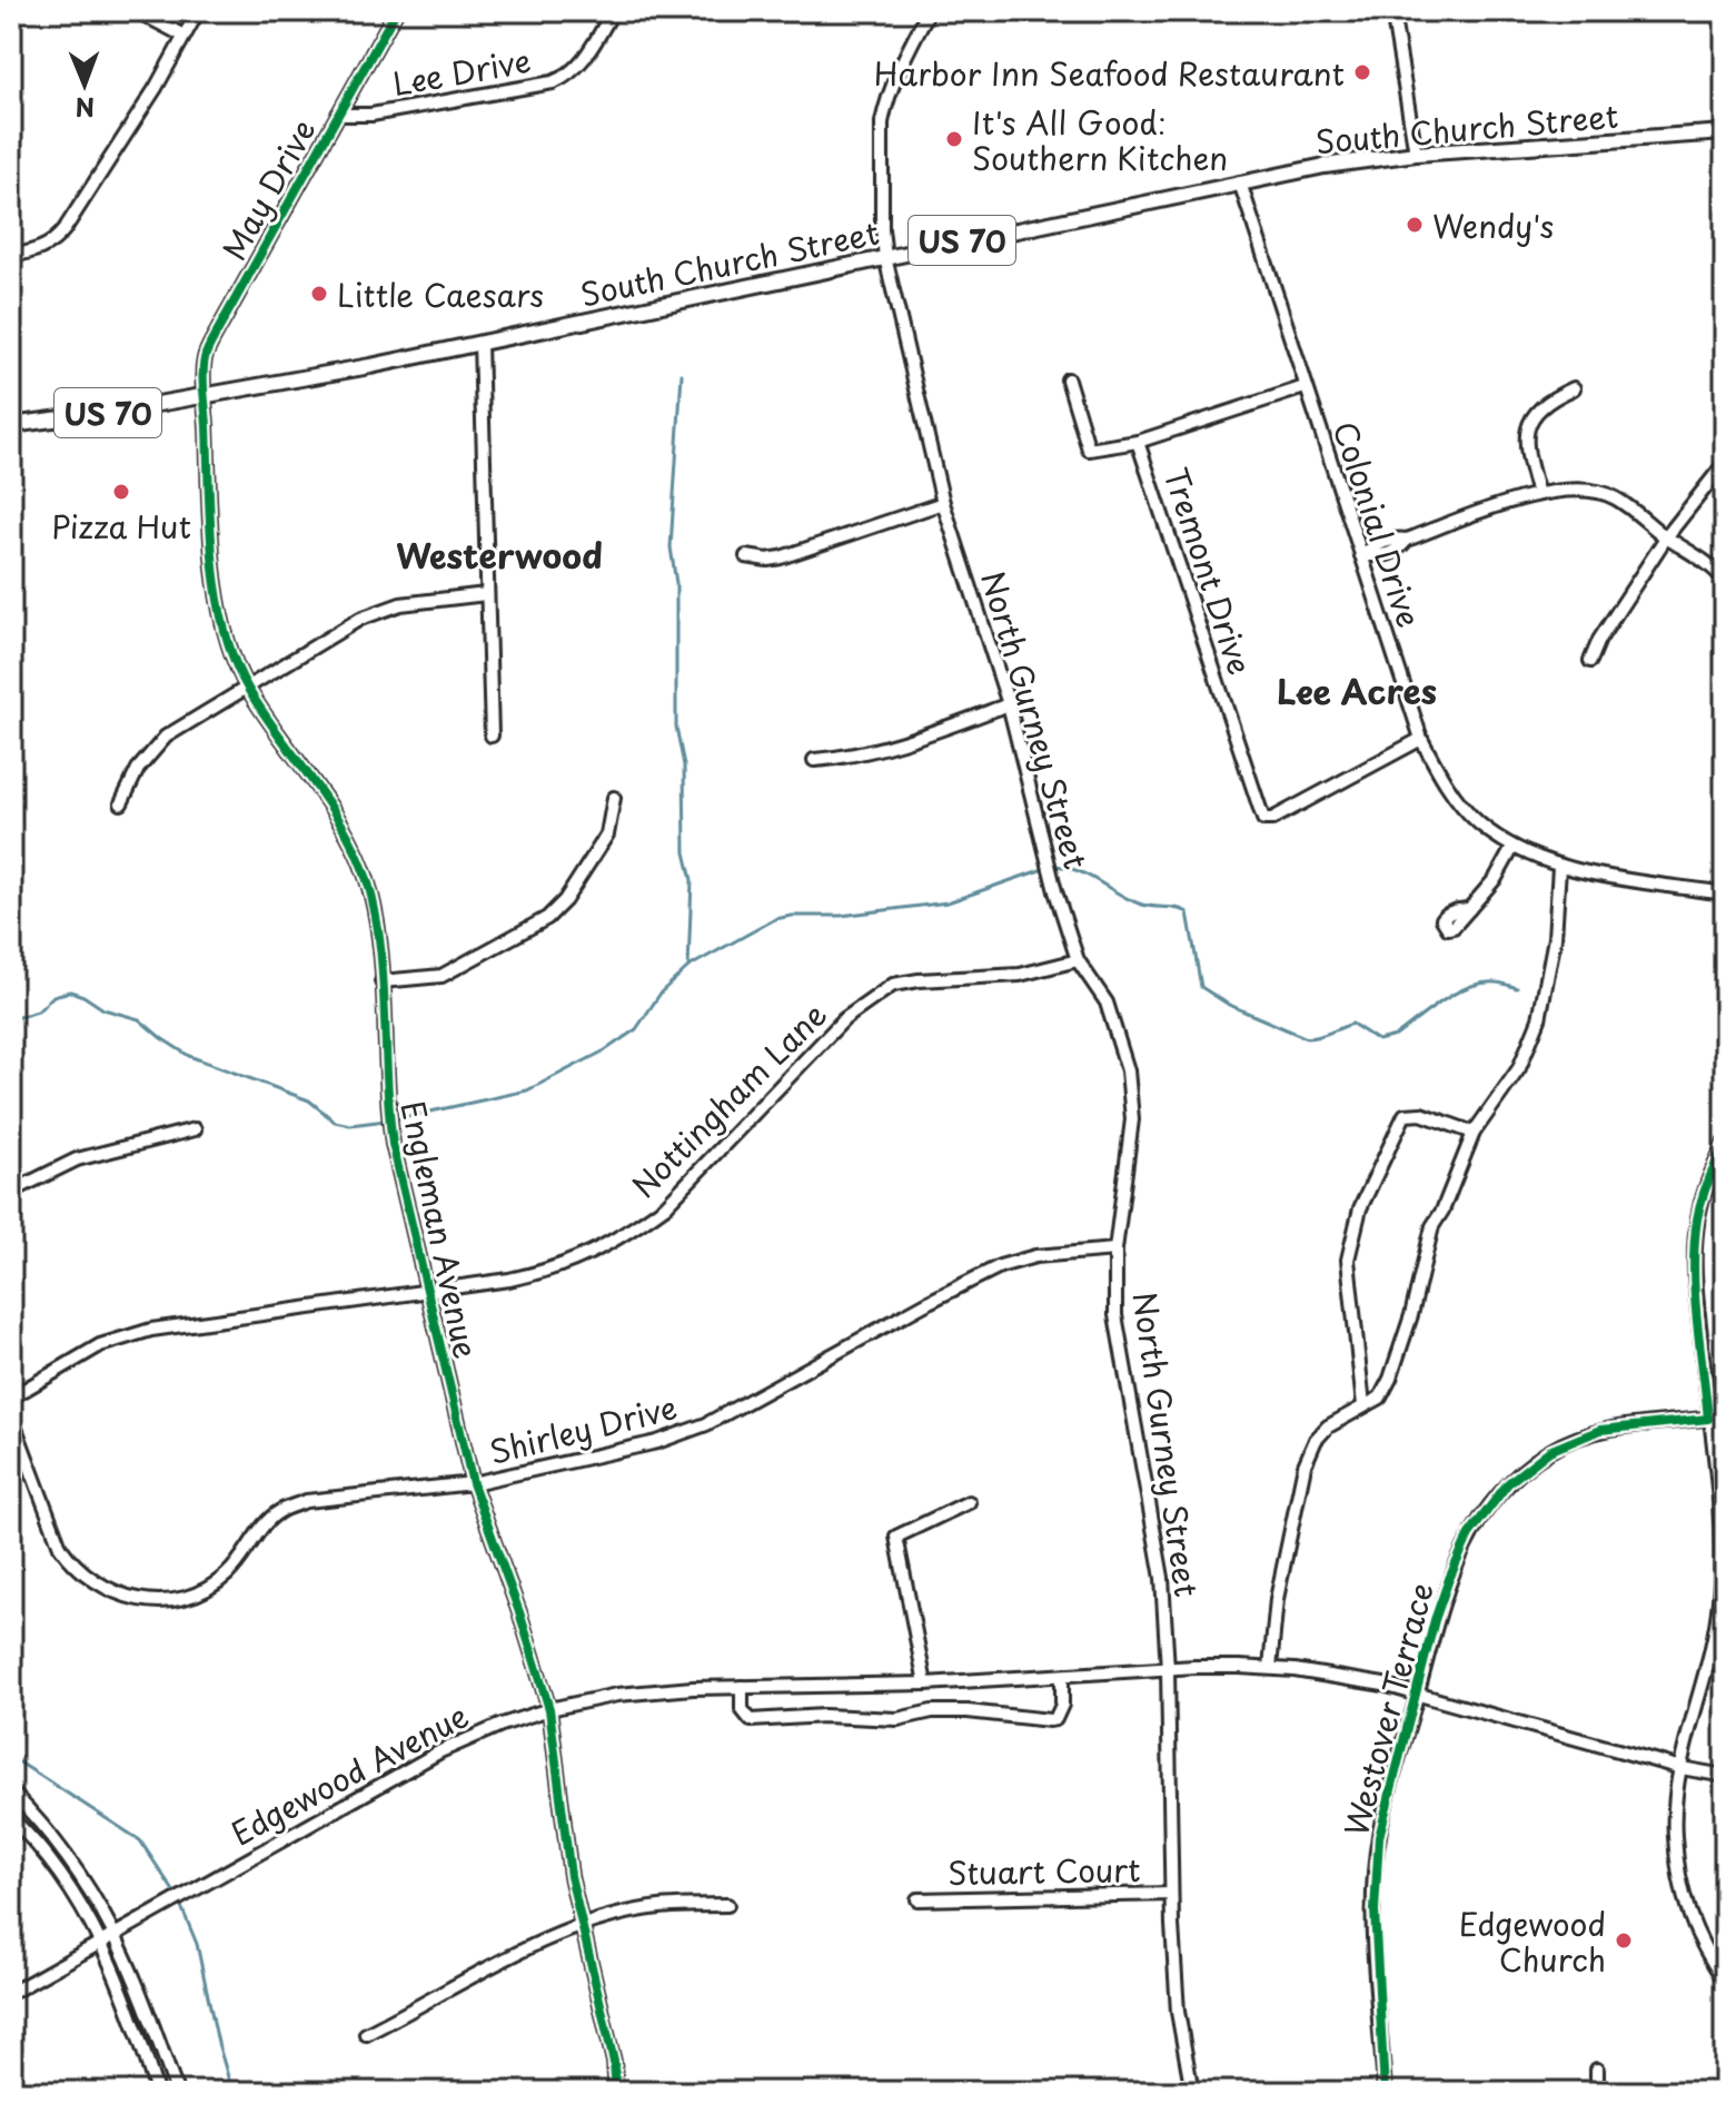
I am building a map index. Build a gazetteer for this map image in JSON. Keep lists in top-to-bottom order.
{
  "streets": {
    "main road": ["South Church Street", "US 70"],
    "street": [
      "Lee Drive",
      "May Drive",
      "Colonial Drive",
      "Tremont Drive",
      "North Gurney Street",
      "Nottingham Lane",
      "Engleman Avenue",
      "Shirley Drive",
      "Westover Terrace",
      "Edgewood Avenue",
      "Stuart Court"
    ]
  },
  "crossings": [
    ["Lee Drive", "May Drive"],
    ["South Church Street", "May Drive"],
    ["South Church Street", "Colonial Drive"],
    ["South Church Street", "North Gurney Street"],
    ["South Church Street", "Engleman Avenue"],
    ["May Drive", "Engleman Avenue"],
    ["Colonial Drive", "Tremont Drive"],
    ["North Gurney Street", "Nottingham Lane"],
    ["North Gurney Street", "Shirley Drive"],
    ["North Gurney Street", "Edgewood Avenue"],
    ["North Gurney Street", "Stuart Court"],
    ["Nottingham Lane", "Engleman Avenue"],
    ["Engleman Avenue", "Shirley Drive"],
    ["Engleman Avenue", "Edgewood Avenue"],
    ["Westover Terrace", "Edgewood Avenue"]
  ],
  "districts": ["Westerwood", "Lee Acres"],
  "places": [
    "Harbor Inn Seafood Restaurant",
    "It's All Good: Southern Kitchen",
    "Wendy's",
    "Little Caesars",
    "Pizza Hut",
    "Edgewood Church"
  ],
  "north": "bottom"
}
